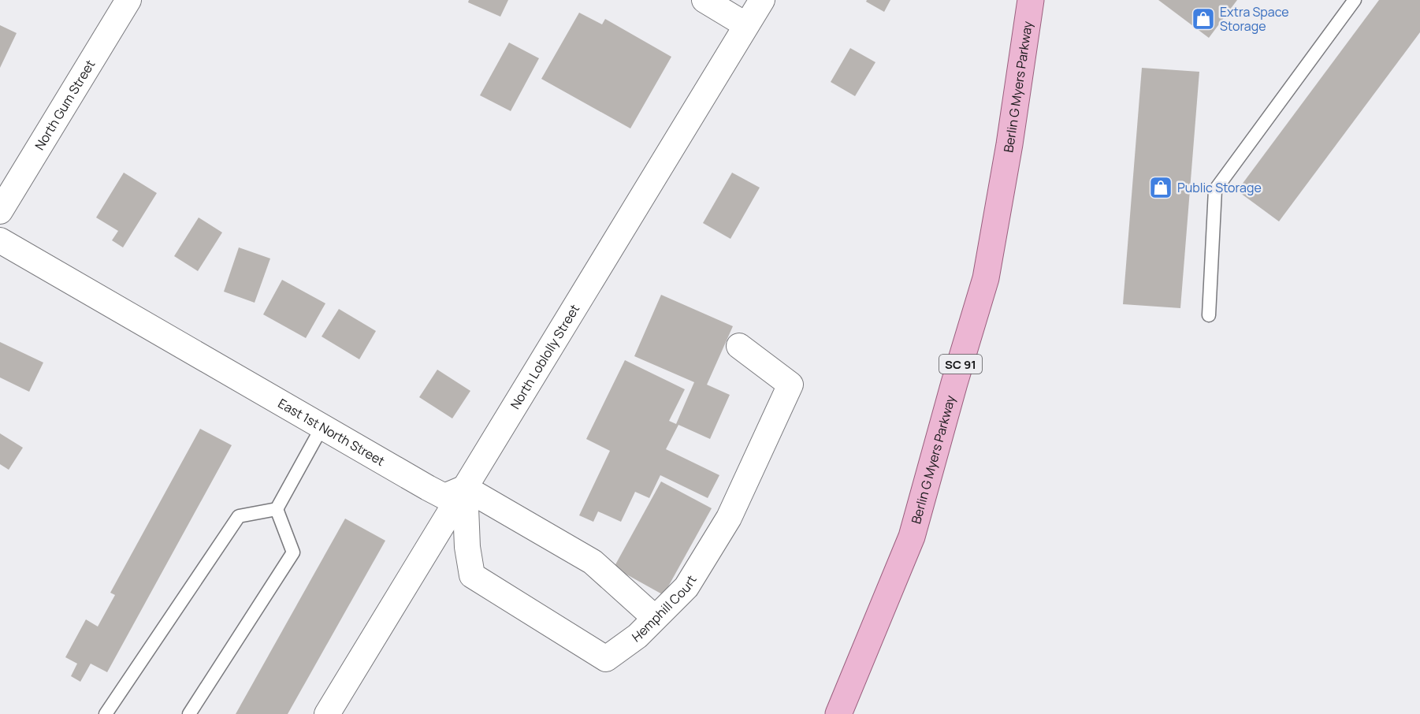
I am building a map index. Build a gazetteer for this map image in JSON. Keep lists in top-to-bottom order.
{
  "streets": {
    "main road": ["Berlin G Myers Parkway", "SC 91"],
    "street": [
      "North Gum Street",
      "North Loblolly Street",
      "East 1st North Street",
      "Hemphill Court"
    ]
  },
  "crossings": [
    ["North Loblolly Street", "East 1st North Street"],
    ["North Loblolly Street", "Hemphill Court"],
    ["East 1st North Street", "Hemphill Court"]
  ],
  "places": {
    "shop": ["Extra Space Storage", "Public Storage"]
  }
}
